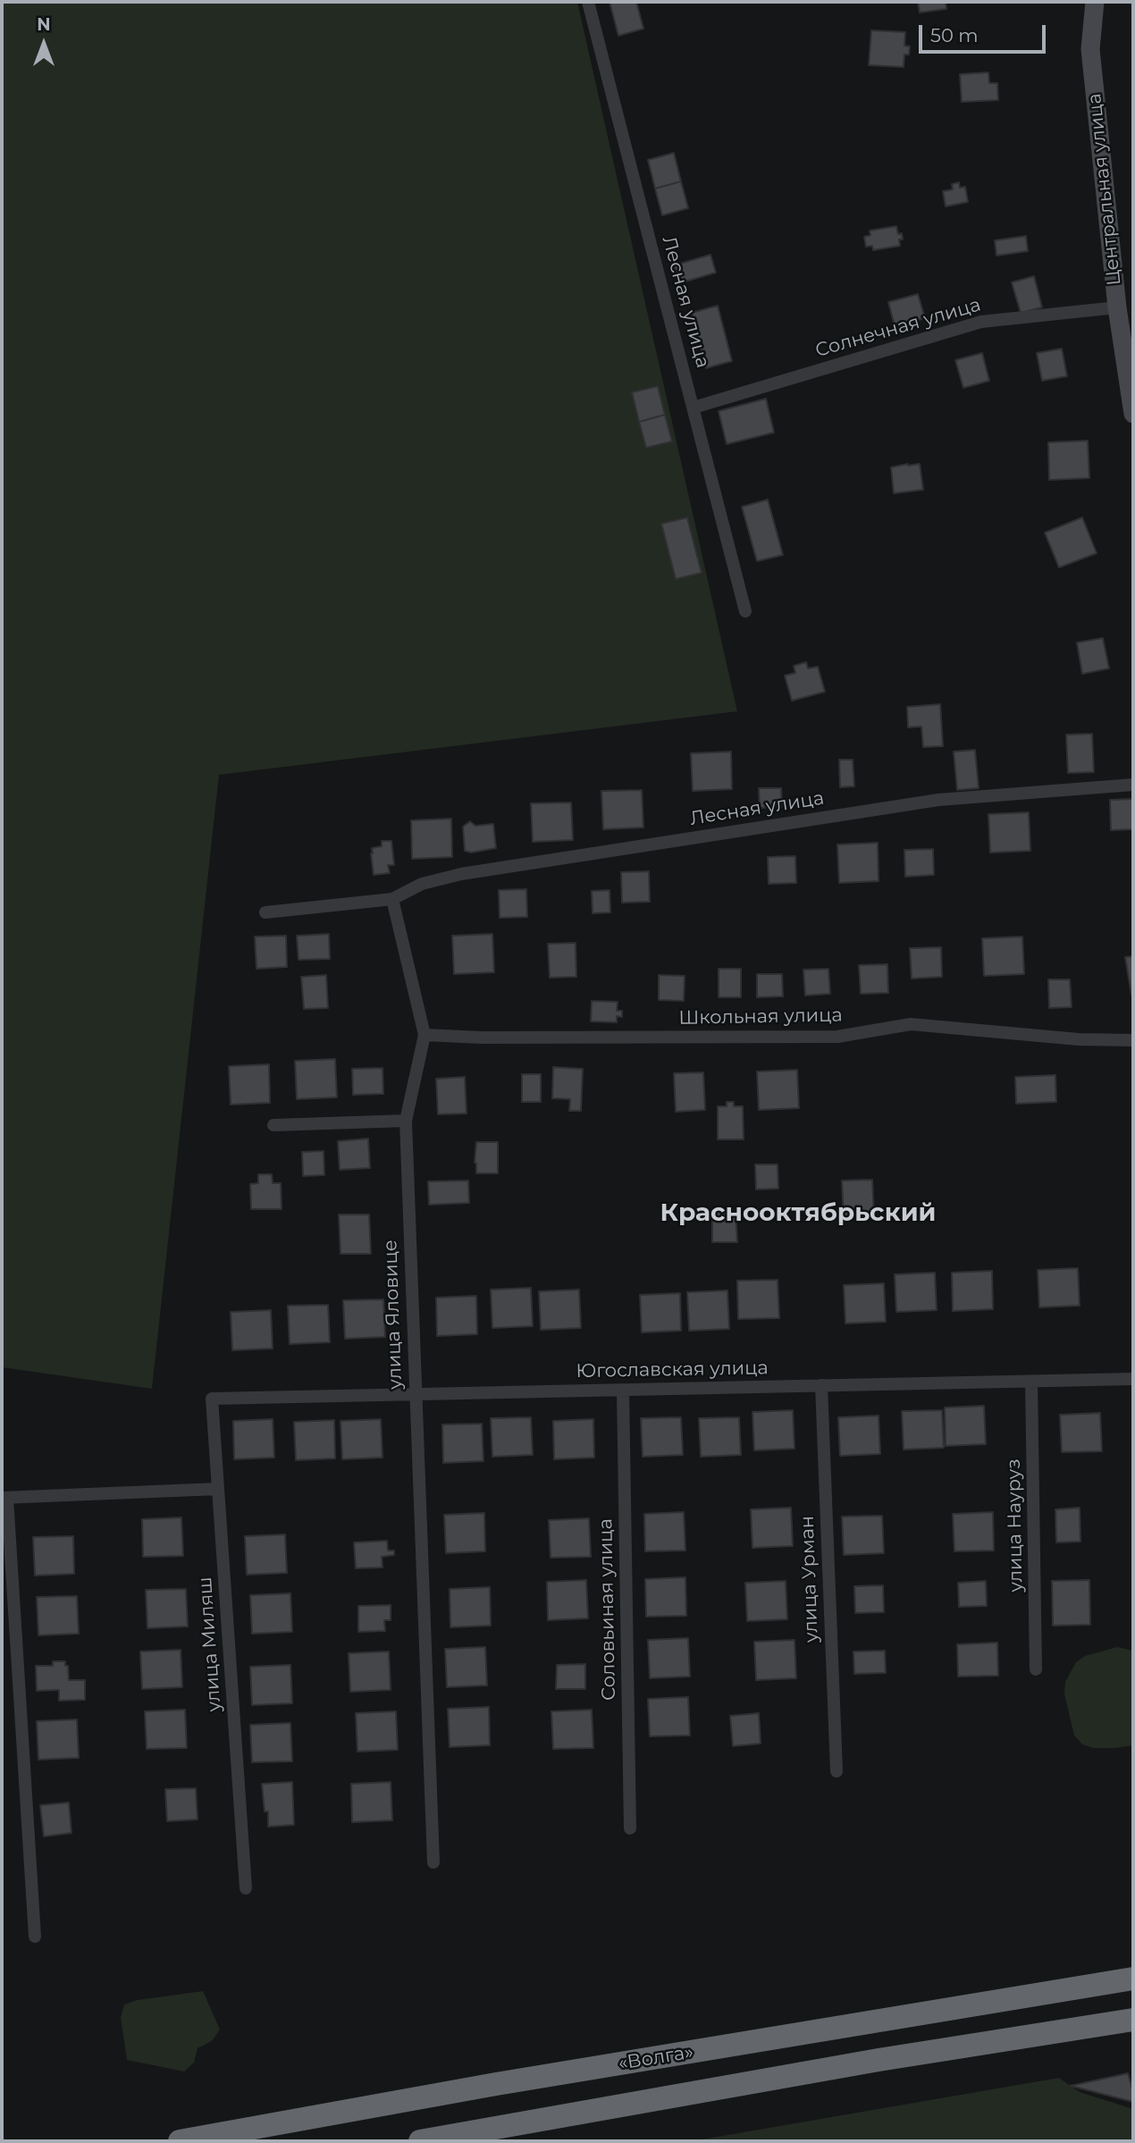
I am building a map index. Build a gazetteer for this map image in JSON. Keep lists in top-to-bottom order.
{
  "streets": {
    "highway": ["«Волга»"],
    "street": [
      "Центральная улица",
      "Лесная улица",
      "Солнечная улица",
      "Школьная улица",
      "улица Яловице",
      "Югославская улица",
      "улица Науруз",
      "улица Урман",
      "Соловьиная улица",
      "улица Миляш"
    ]
  },
  "crossings": [
    ["Центральная улица", "Солнечная улица"],
    ["Лесная улица", "Солнечная улица"],
    ["Лесная улица", "улица Яловице"],
    ["Школьная улица", "улица Яловице"],
    ["улица Яловице", "Югославская улица"],
    ["Югославская улица", "улица Науруз"],
    ["Югославская улица", "улица Урман"],
    ["Югославская улица", "Соловьиная улица"],
    ["Югославская улица", "улица Миляш"]
  ],
  "districts": ["Краснооктябрьский"],
  "scale_bar": "50 m",
  "north": "top"
}
